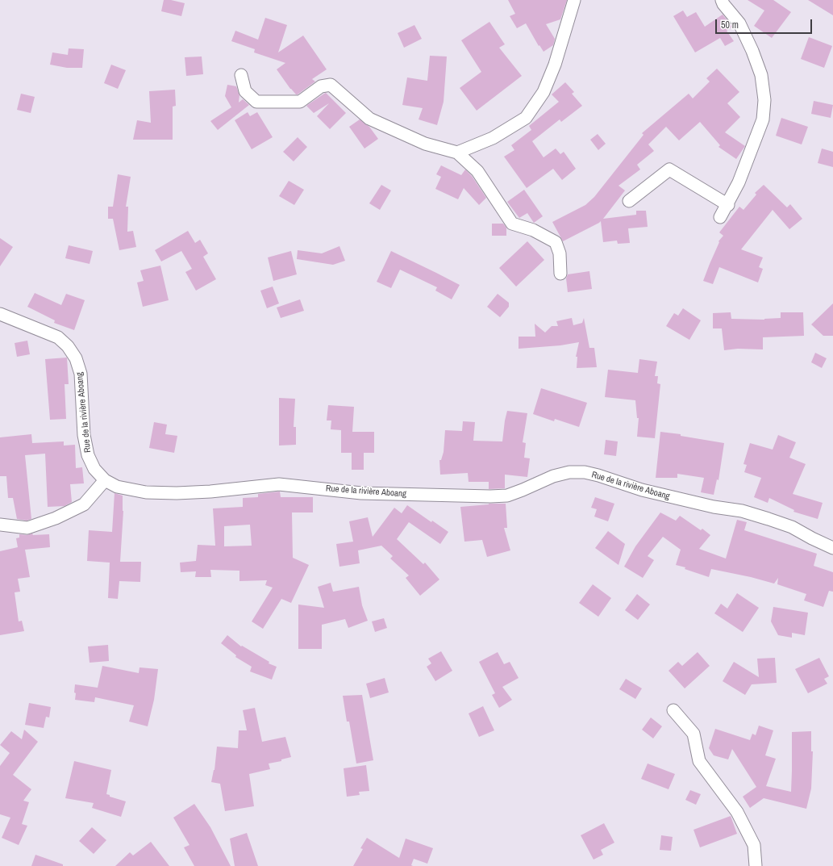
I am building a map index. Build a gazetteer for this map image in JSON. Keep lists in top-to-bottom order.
{
  "streets": {
    "street": ["Rue de la rivière Aboang"]
  },
  "scale_bar": "50 m"
}
